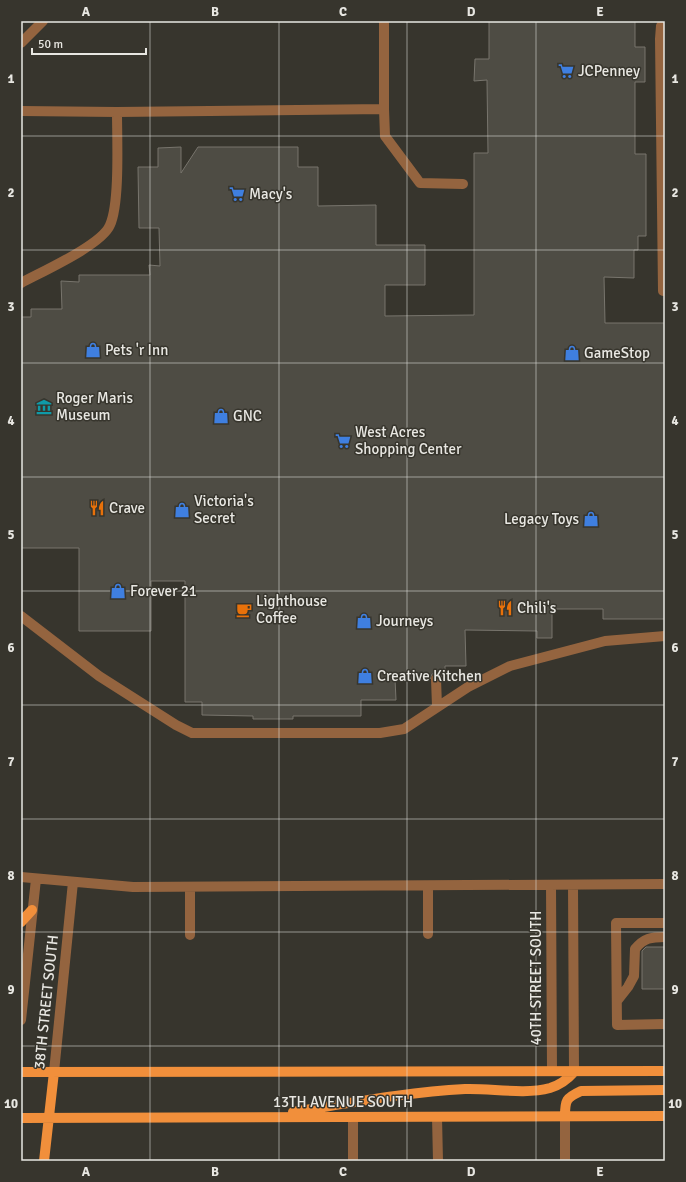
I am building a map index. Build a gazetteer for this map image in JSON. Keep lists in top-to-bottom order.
{
  "streets": {
    "main road": ["38TH STREET SOUTH", "13TH AVENUE SOUTH"],
    "street": ["40TH STREET SOUTH"]
  },
  "crossings": [
    ["40TH STREET SOUTH", "13TH AVENUE SOUTH"],
    ["38TH STREET SOUTH", "13TH AVENUE SOUTH"]
  ],
  "places": {
    "supermarket": ["JCPenney", "Macy's", "West Acres Shopping Center"],
    "shop": [
      "Pets 'r Inn",
      "GameStop",
      "GNC",
      "Victoria's Secret",
      "Legacy Toys",
      "Forever 21",
      "Journeys",
      "Creative Kitchen"
    ],
    "museum": ["Roger Maris Museum"],
    "restaurant": ["Crave", "Chili's"],
    "cafe": ["Lighthouse Coffee"]
  },
  "scale_bar": "50 m",
  "grid": {
    "columns": [
      "A",
      "B",
      "C",
      "D",
      "E"
    ],
    "rows": [
      "1",
      "2",
      "3",
      "4",
      "5",
      "6",
      "7",
      "8",
      "9",
      "10"
    ]
  }
}
